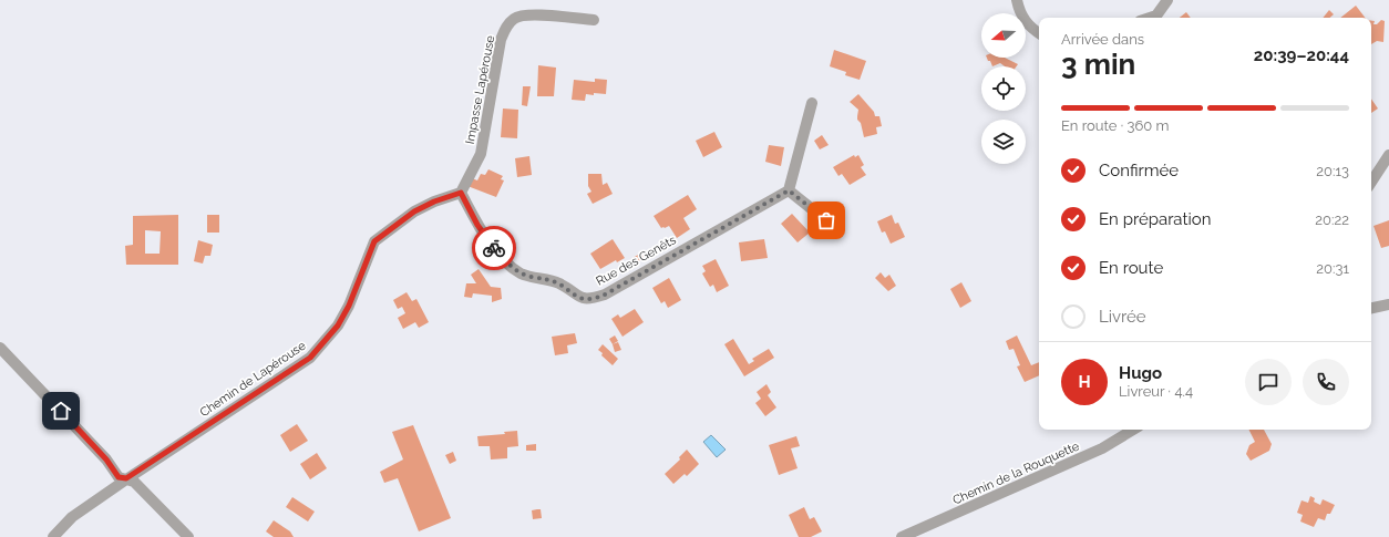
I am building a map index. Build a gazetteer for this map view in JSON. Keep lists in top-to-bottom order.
{
  "streets": {
    "street": [
      "Impasse Lapérouse",
      "Rue des Genêts",
      "Chemin de Lapérouse",
      "Chemin de la Rouquette"
    ]
  },
  "crossings": [
    ["Impasse Lapérouse", "Rue des Genêts"],
    ["Impasse Lapérouse", "Chemin de Lapérouse"],
    ["Rue des Genêts", "Chemin de Lapérouse"]
  ],
  "north": "left",
  "page": {
    "heading": ["3 min", "Arrivée dans", "20:39–20:44"],
    "panel": ["Hugo", "Livreur · 4.4"],
    "bar": "En route · 360 m",
    "list": [
      ["Confirmée", "20:13"],
      ["En préparation", "20:22"],
      ["En route", "20:31"],
      "Livrée"
    ],
    "round": "H"
  }
}
